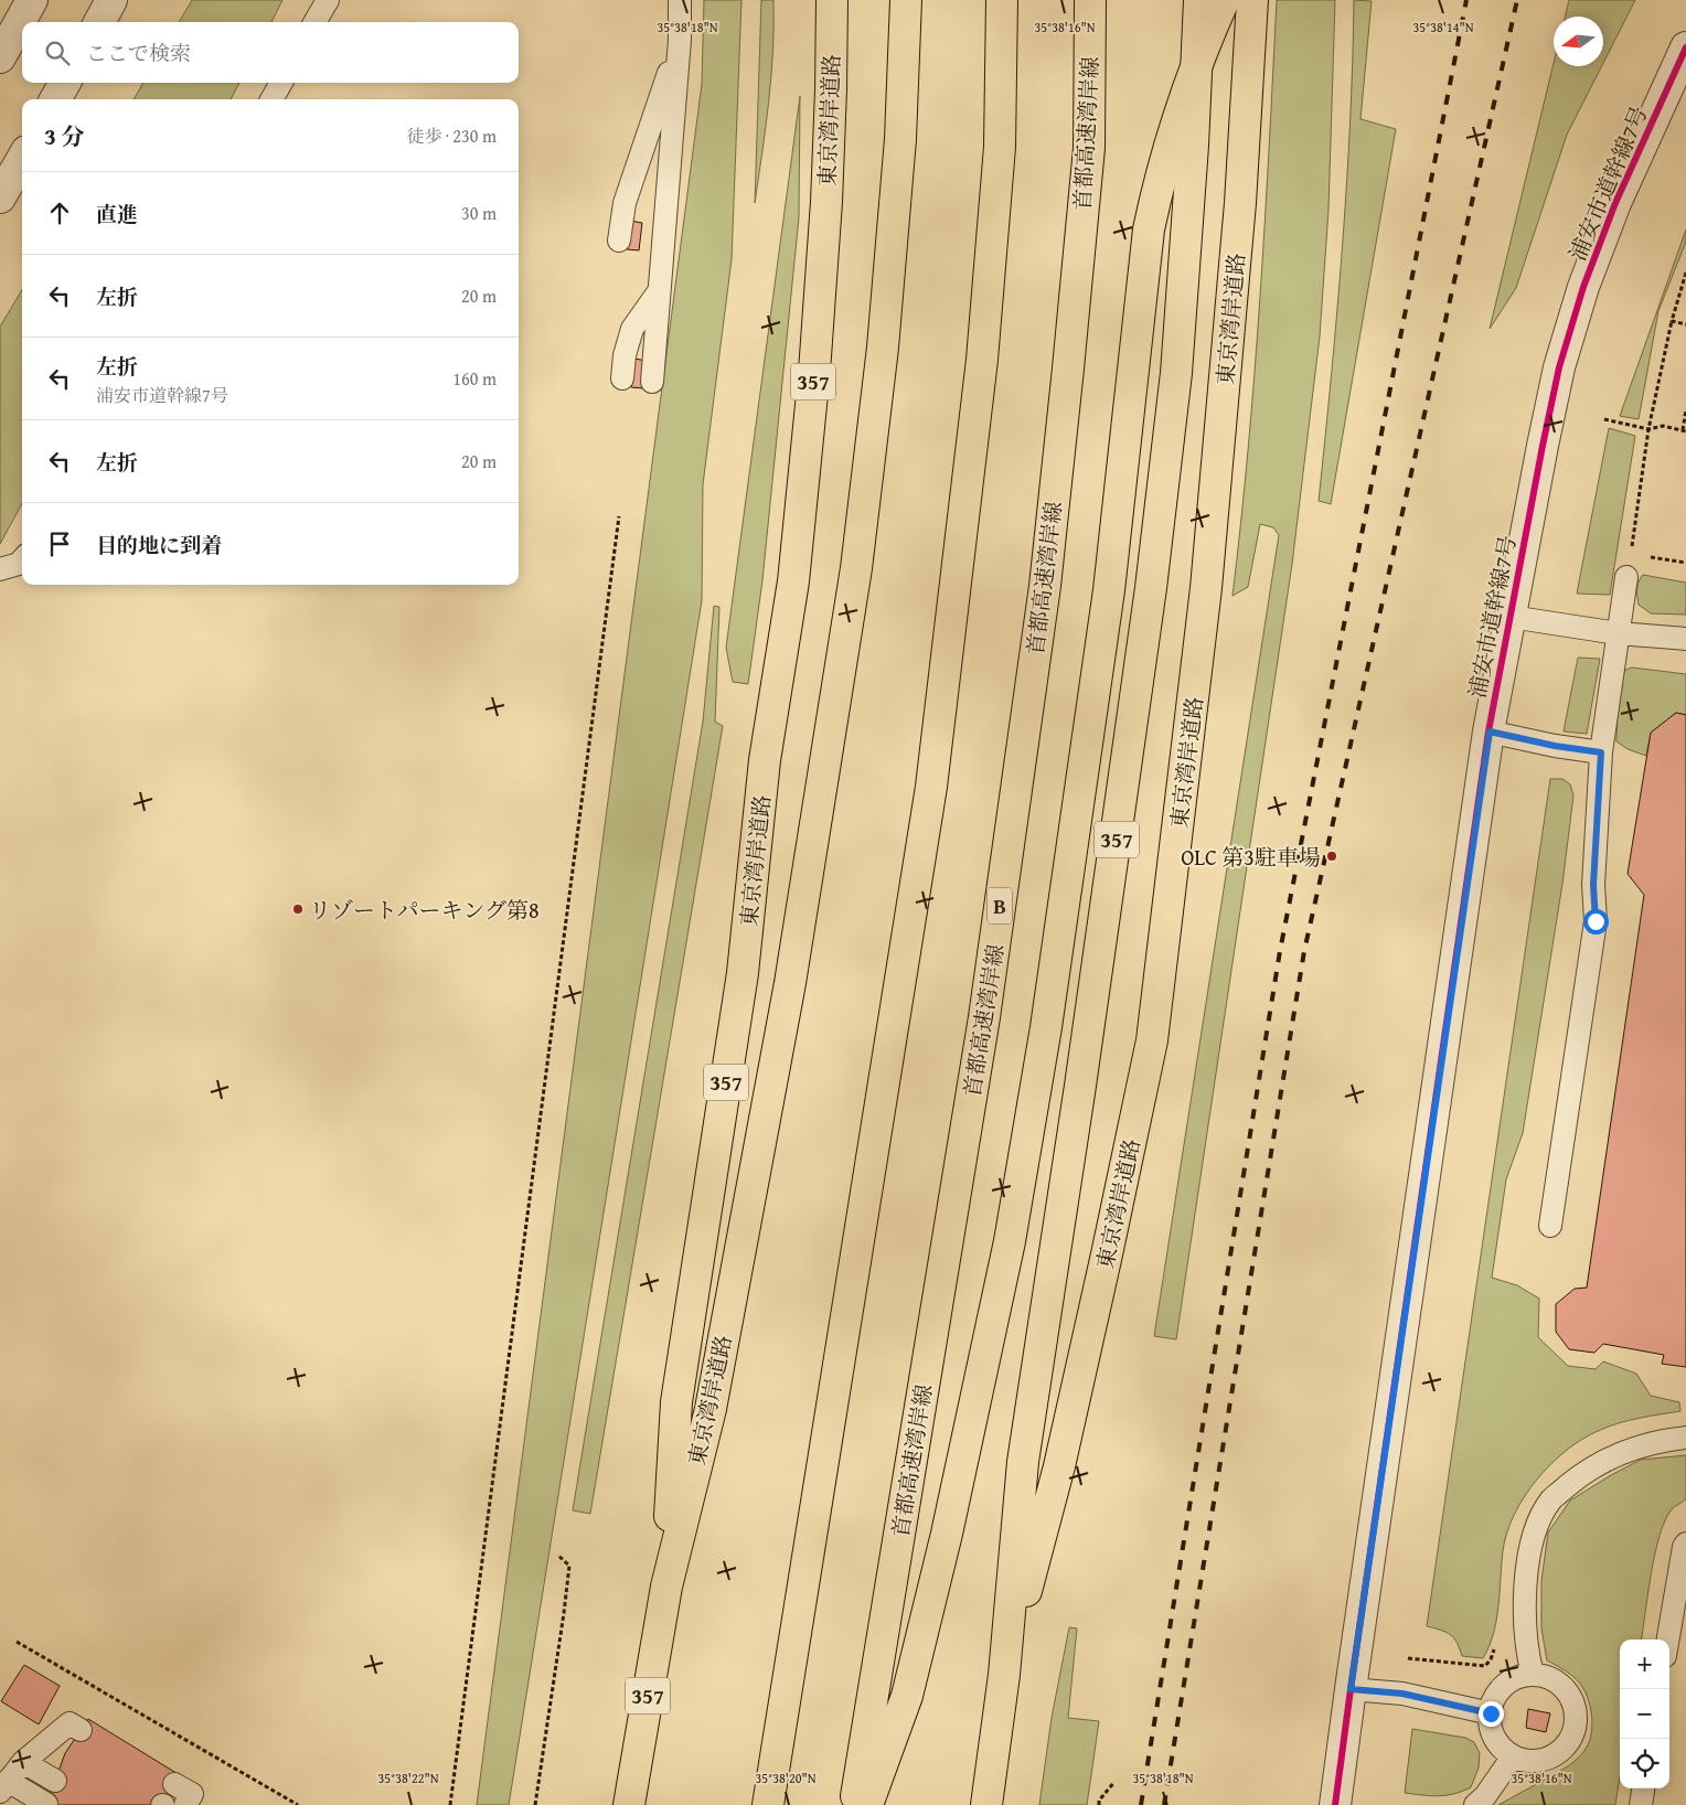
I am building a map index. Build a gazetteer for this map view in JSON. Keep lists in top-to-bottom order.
{
  "streets": {
    "highway": [
      "東京湾岸道路",
      "首都高速湾岸線",
      "357",
      "B"
    ],
    "street": ["浦安市道幹線7号"]
  },
  "places": ["OLC 第3駐車場", "リゾートパーキング第8"],
  "north": "left",
  "page": {
    "search": "ここで検索",
    "heading": ["3 分", "徒歩 · 230 m"],
    "list": [
      ["直進", "30 m"],
      ["左折", "20 m"],
      ["左折", "浦安市道幹線7号", "160 m"],
      ["左折", "20 m"],
      "目的地に到着"
    ],
    "map_buttons": ["+", "−"]
  },
  "coordinates": [
    "35°38'18\"N",
    "35°38'16\"N",
    "35°38'14\"N",
    "35°38'22\"N",
    "35°38'20\"N"
  ]
}
